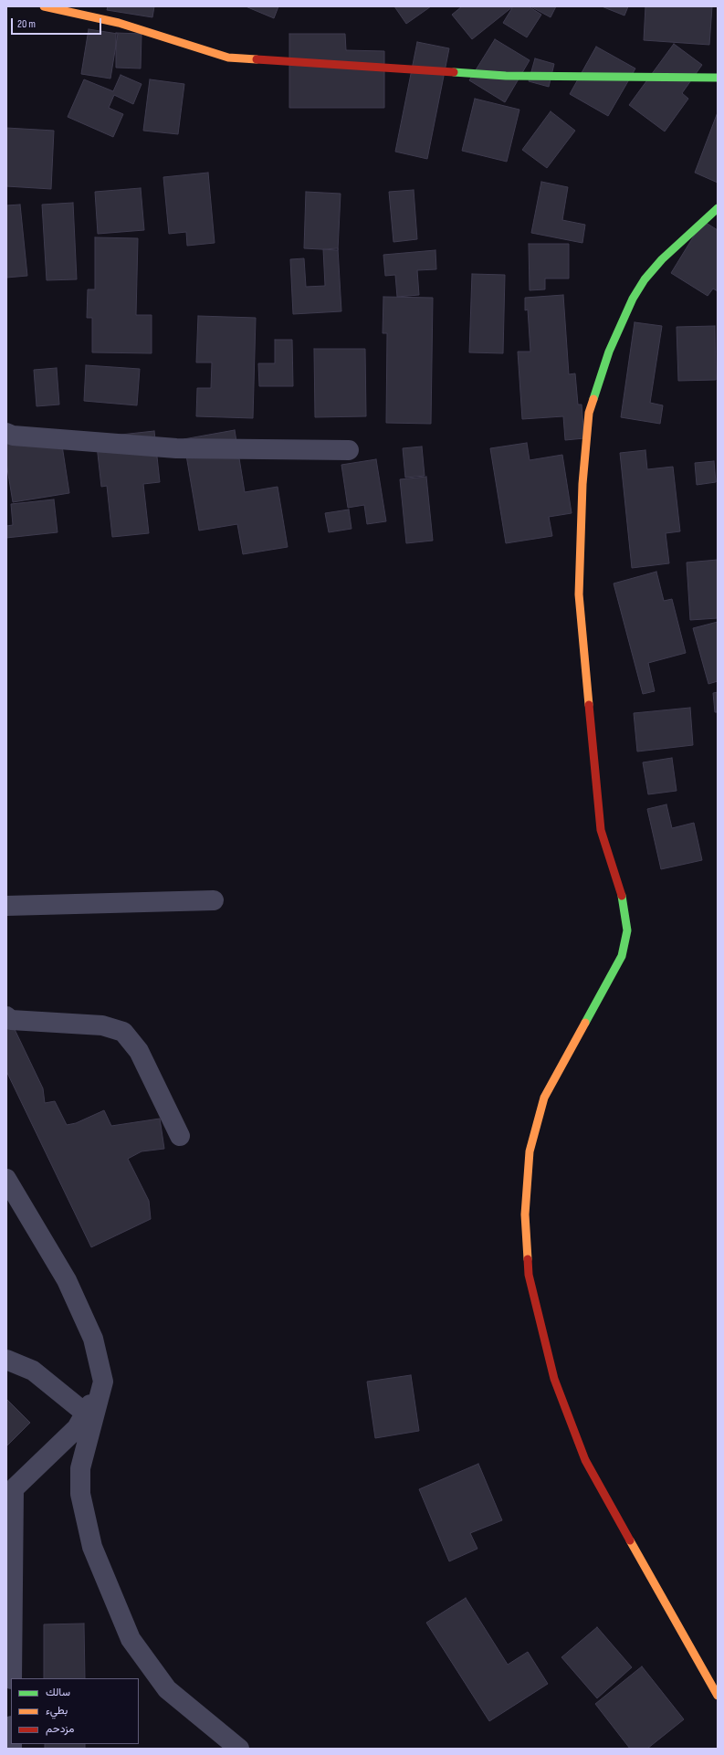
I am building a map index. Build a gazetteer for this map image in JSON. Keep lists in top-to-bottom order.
{
  "legend": ["سالك", "بطيء", "مزدحم"],
  "scale_bar": "20 m"
}
